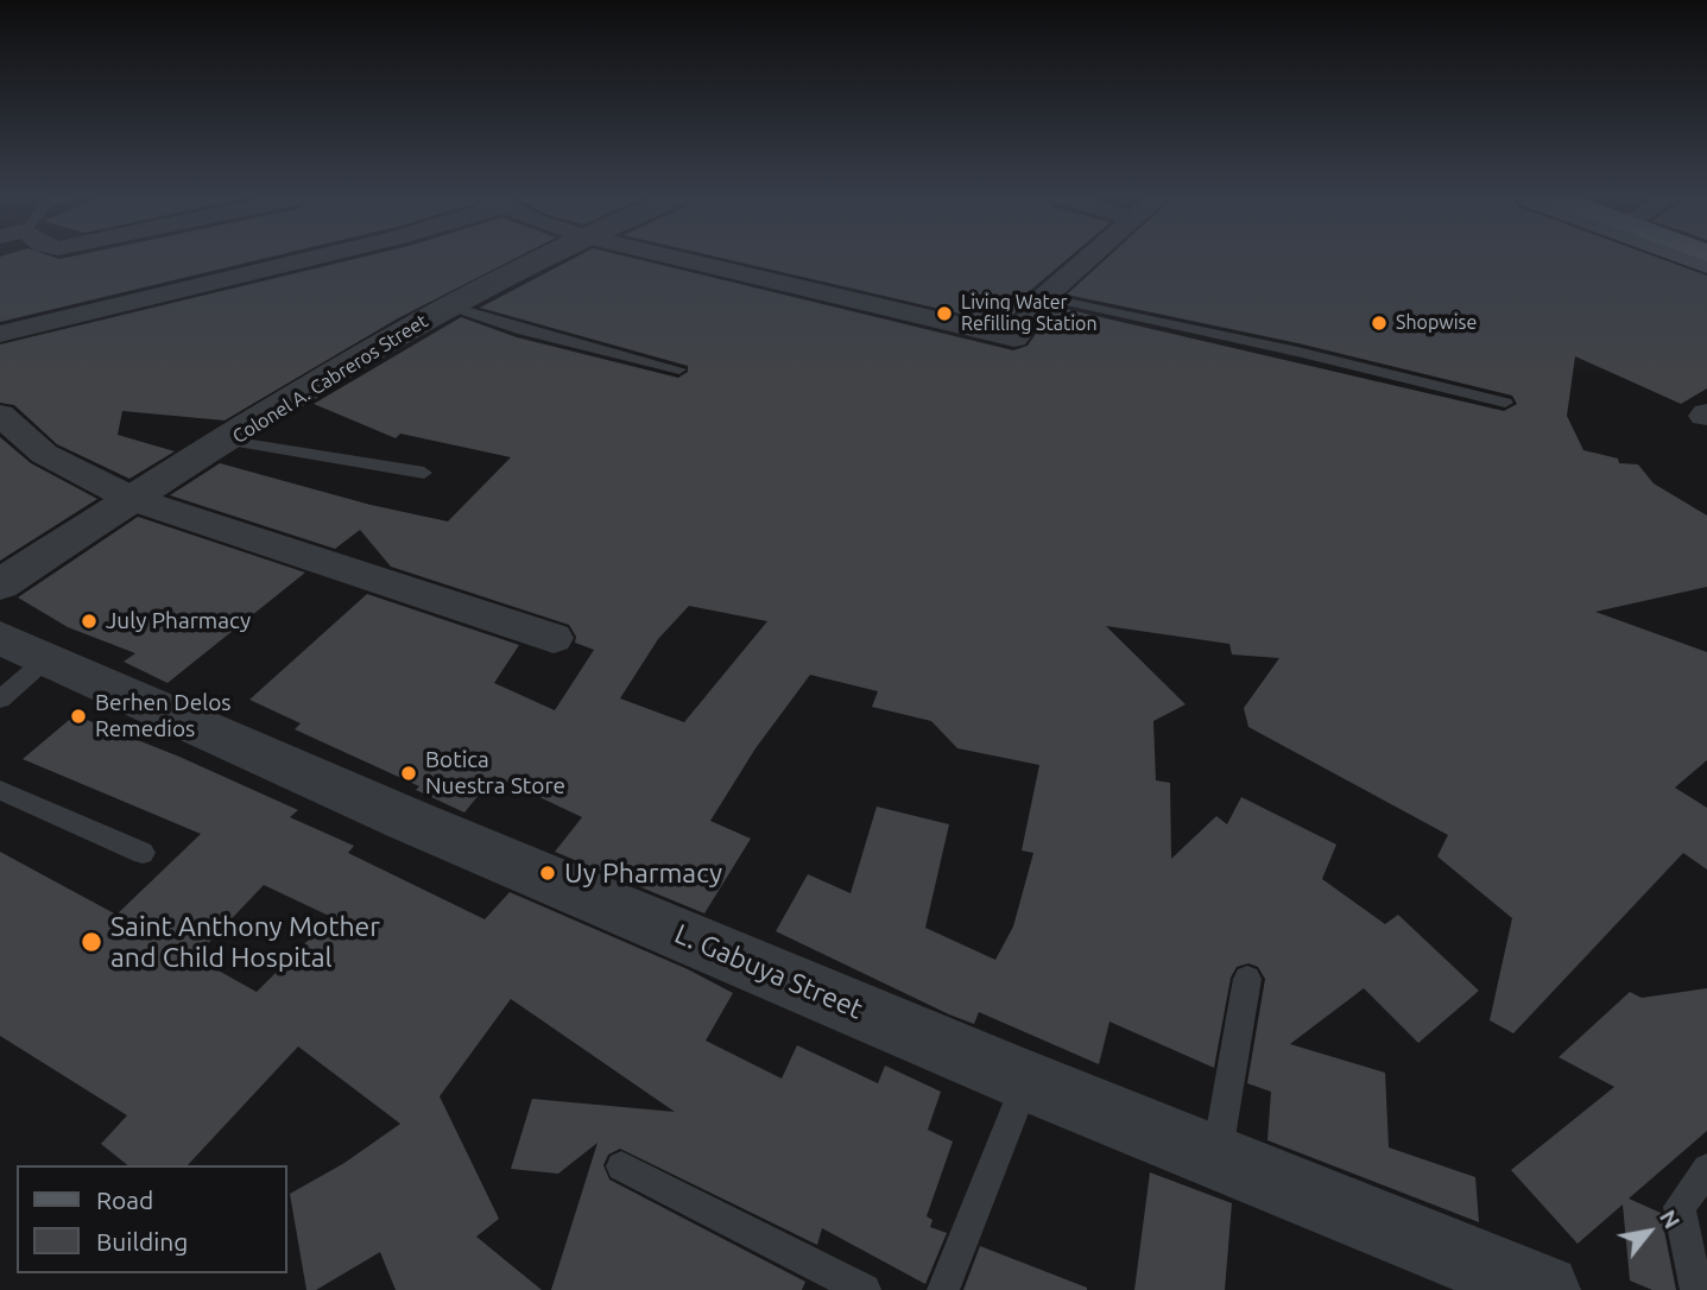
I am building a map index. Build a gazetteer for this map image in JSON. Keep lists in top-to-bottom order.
{
  "streets": {
    "street": ["Colonel A. Cabreros Street", "L. Gabuya Street"]
  },
  "places": [
    "Living Water Refilling Station",
    "Shopwise",
    "July Pharmacy",
    "Berhen Delos Remedios",
    "Botica Nuestra Store",
    "Uy Pharmacy",
    "Saint Anthony Mother and Child Hospital"
  ],
  "legend": ["Road", "Building"],
  "north": "top right"
}
